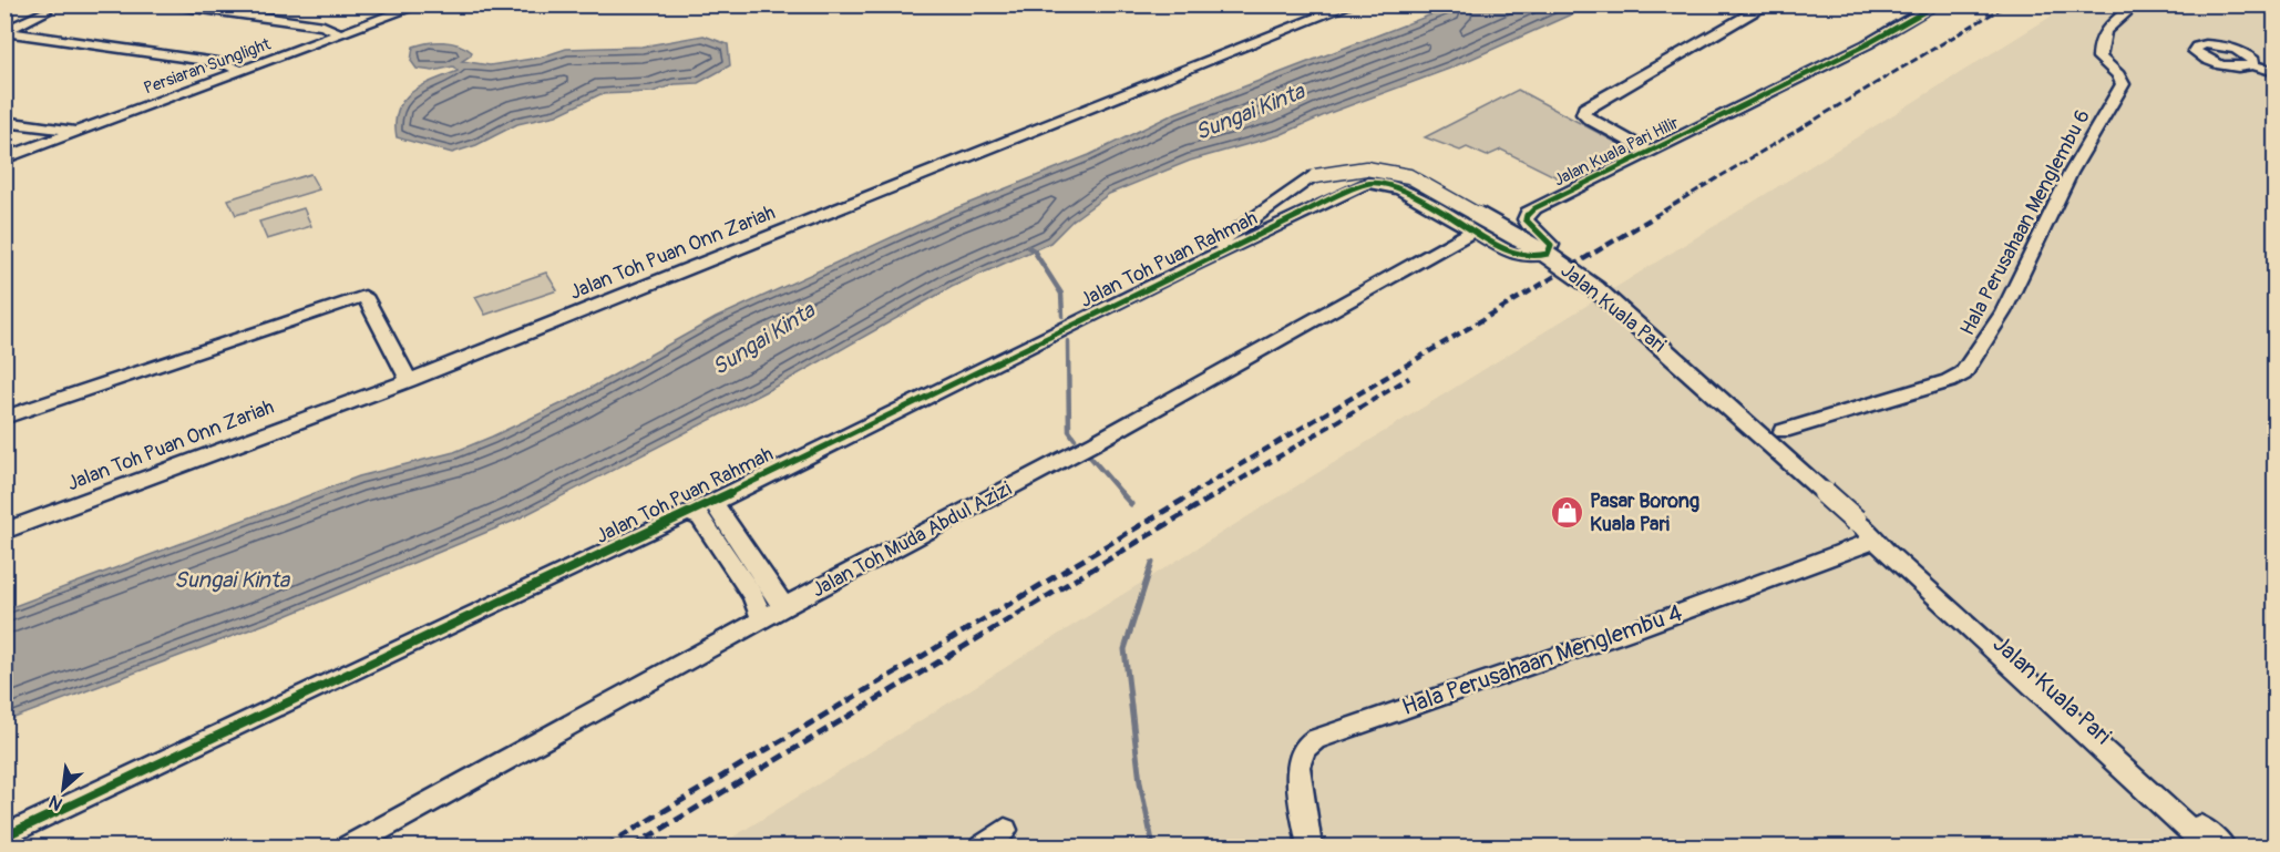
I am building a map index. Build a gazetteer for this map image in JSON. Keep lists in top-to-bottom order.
{
  "streets": {
    "street": [
      "Persiaran Sunglight",
      "Jalan Kuala Pari Hilir",
      "Hala Perusahaan Menglembu 6",
      "Jalan Toh Puan Onn Zariah",
      "Jalan Toh Puan Rahmah",
      "Jalan Kuala Pari",
      "Jalan Toh Muda Abdul Azizi",
      "Hala Perusahaan Menglembu 4"
    ]
  },
  "crossings": [
    ["Jalan Kuala Pari Hilir", "Jalan Toh Puan Rahmah"],
    ["Jalan Kuala Pari Hilir", "Jalan Toh Muda Abdul Azizi"],
    ["Jalan Toh Puan Rahmah", "Jalan Kuala Pari"],
    ["Jalan Kuala Pari", "Hala Perusahaan Menglembu 4"]
  ],
  "water": ["Sungai Kinta"],
  "places": {
    "shop": ["Pasar Borong Kuala Pari"]
  },
  "north": "bottom left"
}
